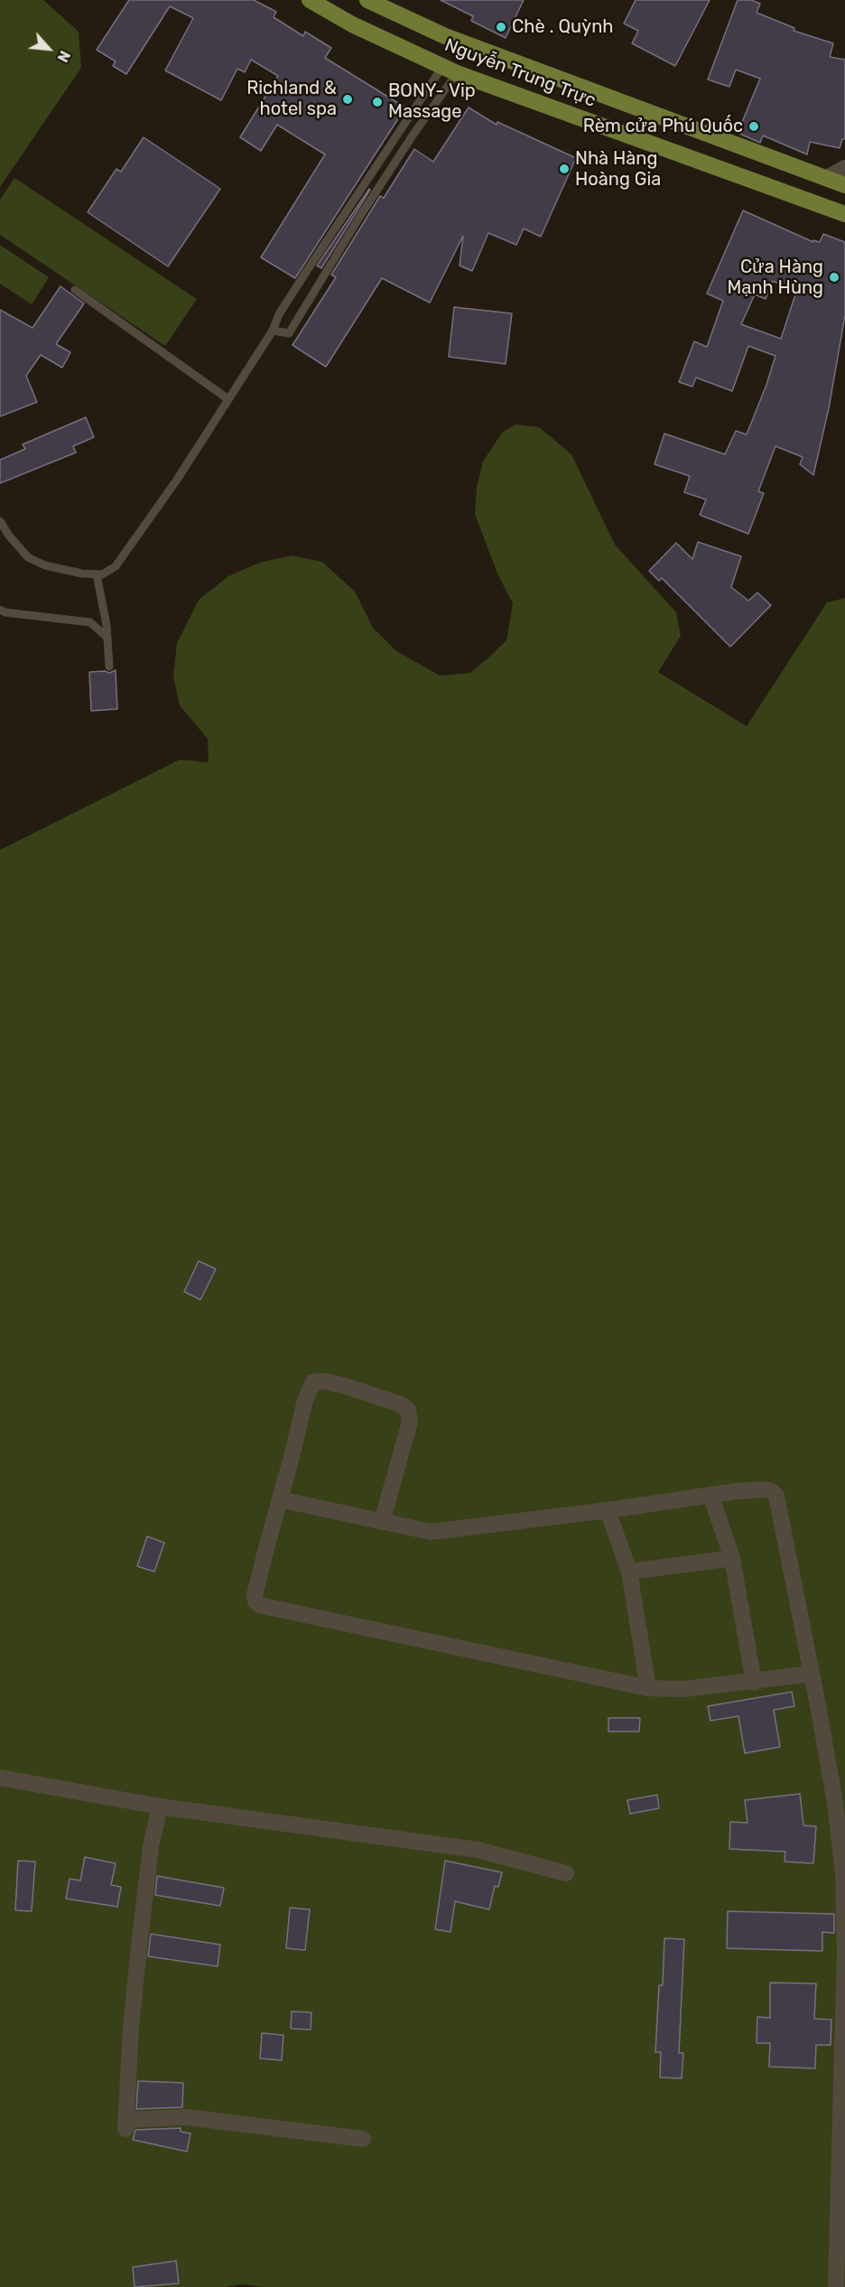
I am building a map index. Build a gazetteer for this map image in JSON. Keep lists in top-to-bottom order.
{
  "streets": {
    "main road": ["Nguyễn Trung Trực"]
  },
  "places": [
    "Chè . Quỳnh",
    "Richland & hotel spa",
    "BONY- Vip Massage",
    "Rèm cửa Phú Quốc",
    "Nhà Hàng Hoàng Gia",
    "Cửa Hàng Mạnh Hùng"
  ],
  "north": "bottom right"
}
